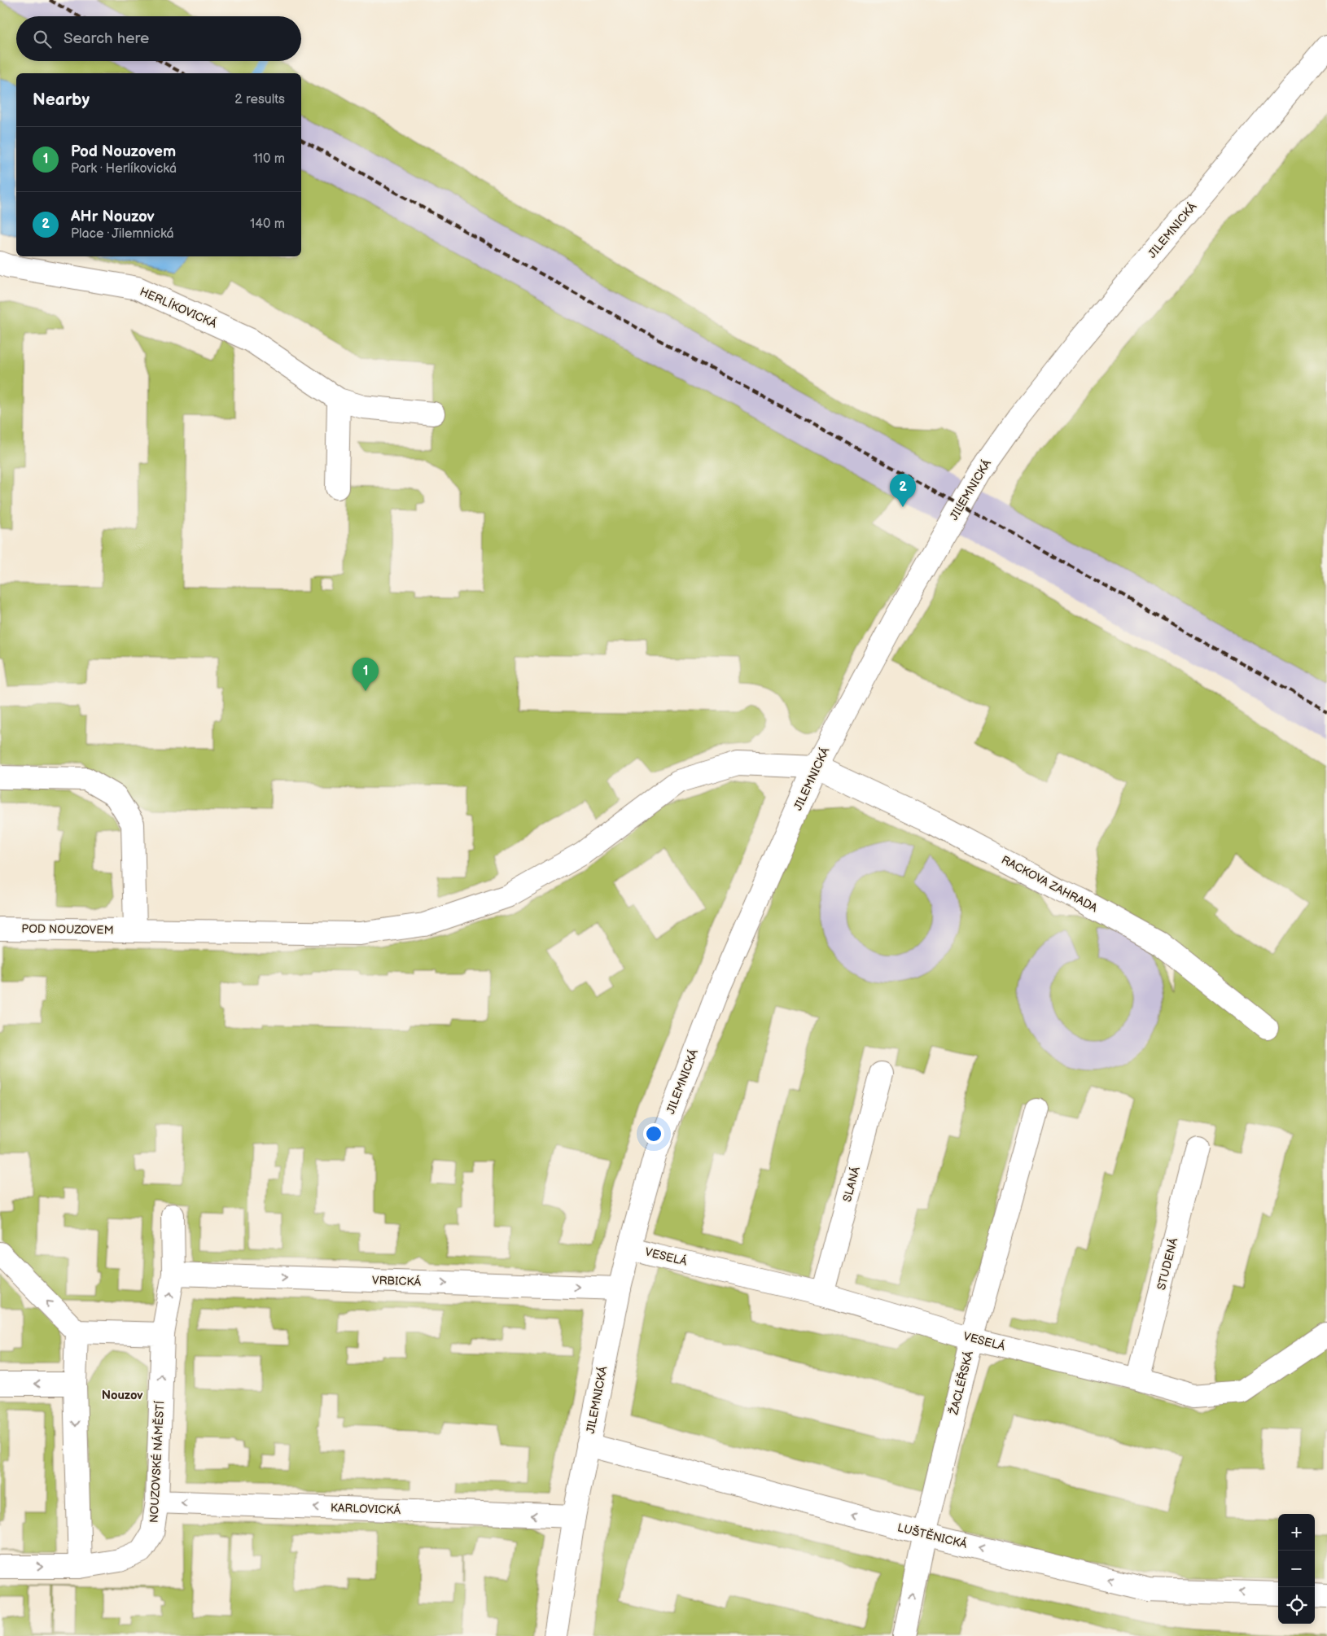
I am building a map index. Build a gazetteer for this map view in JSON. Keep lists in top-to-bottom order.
{
  "streets": {
    "street": [
      "JILEMNICKÁ",
      "HERLÍKOVICKÁ",
      "RACKOVA ZAHRADA",
      "POD NOUZOVEM",
      "SLANÁ",
      "VESELÁ",
      "STUDENÁ",
      "VRBICKÁ",
      "ŽACLÉŘSKÁ",
      "NOUZOVSKÉ NÁMĚSTÍ",
      "KARLOVICKÁ",
      "LUŠTĚNICKÁ"
    ]
  },
  "crossings": [
    ["JILEMNICKÁ", "RACKOVA ZAHRADA"],
    ["JILEMNICKÁ", "POD NOUZOVEM"],
    ["JILEMNICKÁ", "VESELÁ"],
    ["JILEMNICKÁ", "VRBICKÁ"],
    ["JILEMNICKÁ", "KARLOVICKÁ"],
    ["JILEMNICKÁ", "LUŠTĚNICKÁ"],
    ["RACKOVA ZAHRADA", "POD NOUZOVEM"],
    ["SLANÁ", "VESELÁ"],
    ["VESELÁ", "STUDENÁ"],
    ["VESELÁ", "ŽACLÉŘSKÁ"],
    ["ŽACLÉŘSKÁ", "LUŠTĚNICKÁ"],
    ["NOUZOVSKÉ NÁMĚSTÍ", "KARLOVICKÁ"]
  ],
  "one_way": ["VRBICKÁ", "KARLOVICKÁ", "LUŠTĚNICKÁ"],
  "districts": ["Nouzov"],
  "page": {
    "search": "Search here",
    "heading": ["Nearby", "2 results"],
    "list": [
      {
        "mark": "1",
        "name": "Pod Nouzovem",
        "note": "Park · Herlíkovická",
        "value": "110 m"
      },
      {
        "mark": "2",
        "name": "AHr Nouzov",
        "note": "Place · Jilemnická",
        "value": "140 m"
      }
    ],
    "pins": ["2", "1"],
    "map_buttons": ["+", "−"]
  }
}
